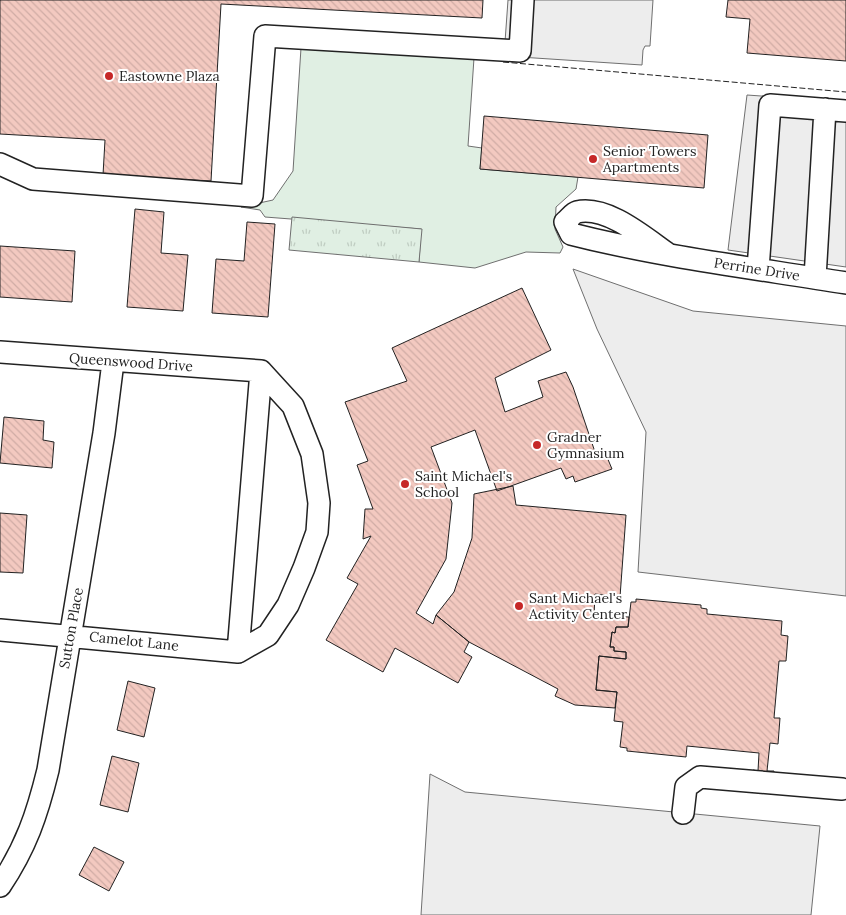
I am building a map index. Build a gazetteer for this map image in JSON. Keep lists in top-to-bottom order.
{
  "streets": {
    "street": [
      "Perrine Drive",
      "Queenswood Drive",
      "Sutton Place",
      "Camelot Lane"
    ]
  },
  "crossings": [
    ["Queenswood Drive", "Sutton Place"],
    ["Sutton Place", "Camelot Lane"]
  ],
  "places": [
    "Eastowne Plaza",
    "Senior Towers Apartments",
    "Gradner Gymnasium",
    "Saint Michael's School",
    "Sant Michael's Activity Center"
  ]
}
